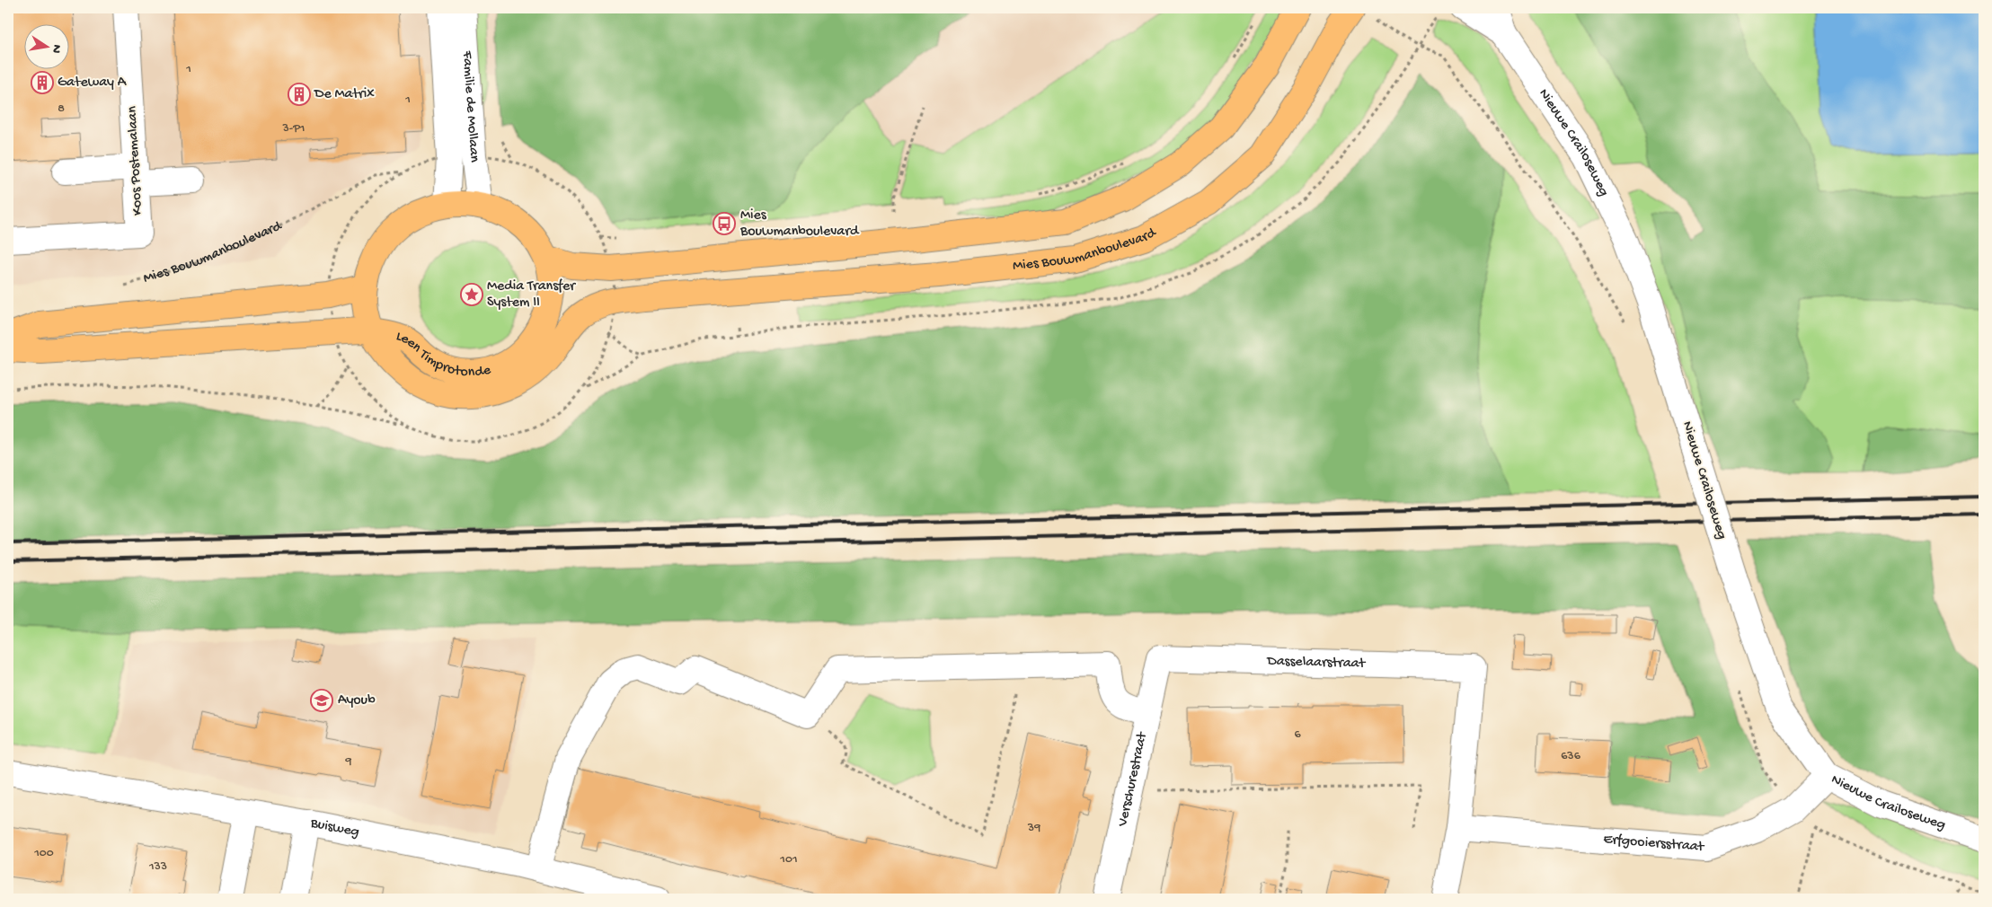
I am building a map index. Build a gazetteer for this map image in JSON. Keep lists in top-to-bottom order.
{
  "streets": {
    "main road": ["Mies Bouwmanboulevard", "Leen Timprotonde"],
    "street": [
      "Familie de Mollaan",
      "Nieuwe Crailoseweg",
      "Koos Postemalaan",
      "Dasselaarstraat",
      "Verschurestraat",
      "Buisweg",
      "Erfgooiersstraat"
    ]
  },
  "crossings": [
    ["Familie de Mollaan", "Leen Timprotonde"],
    ["Nieuwe Crailoseweg", "Erfgooiersstraat"],
    ["Mies Bouwmanboulevard", "Leen Timprotonde"],
    ["Dasselaarstraat", "Verschurestraat"],
    ["Dasselaarstraat", "Erfgooiersstraat"]
  ],
  "places": {
    "building": ["Gateway A", "De Matrix"],
    "bus stop": ["Mies Bouwmanboulevard"],
    "place": ["Media Transfer System II"],
    "school or university": ["Ayoub"]
  },
  "house_numbers": [
    "1",
    "1",
    "8",
    "3-P1",
    "6",
    "636",
    "9",
    "39",
    "100",
    "101",
    "133"
  ],
  "north": "right"
}
